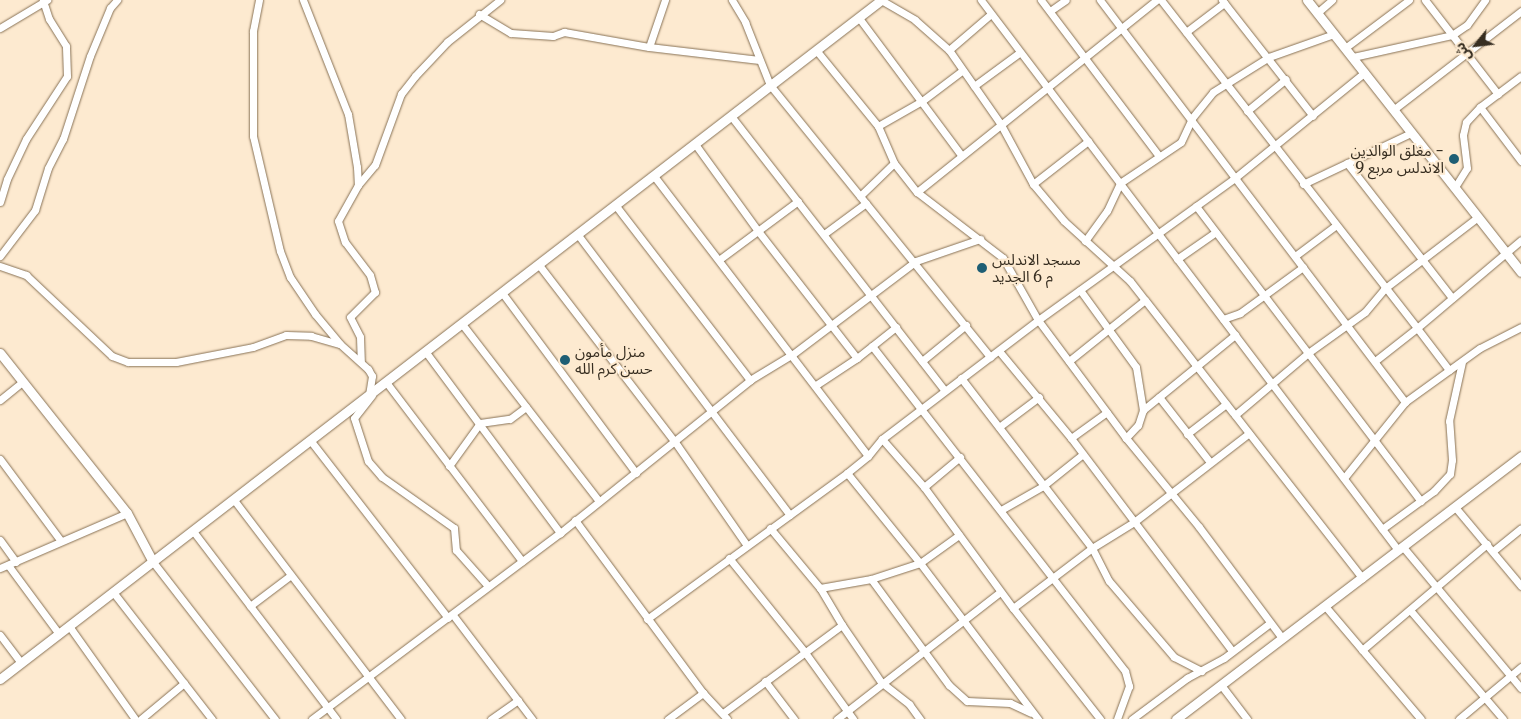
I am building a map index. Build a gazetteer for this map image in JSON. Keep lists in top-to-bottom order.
{
  "places": ["مغلق الوالدين - الاندلس مربع 9", "مسجد الاندلس م 6 الجديد", "منزل مأمون حسن كرم الله"],
  "north": "bottom left"
}
